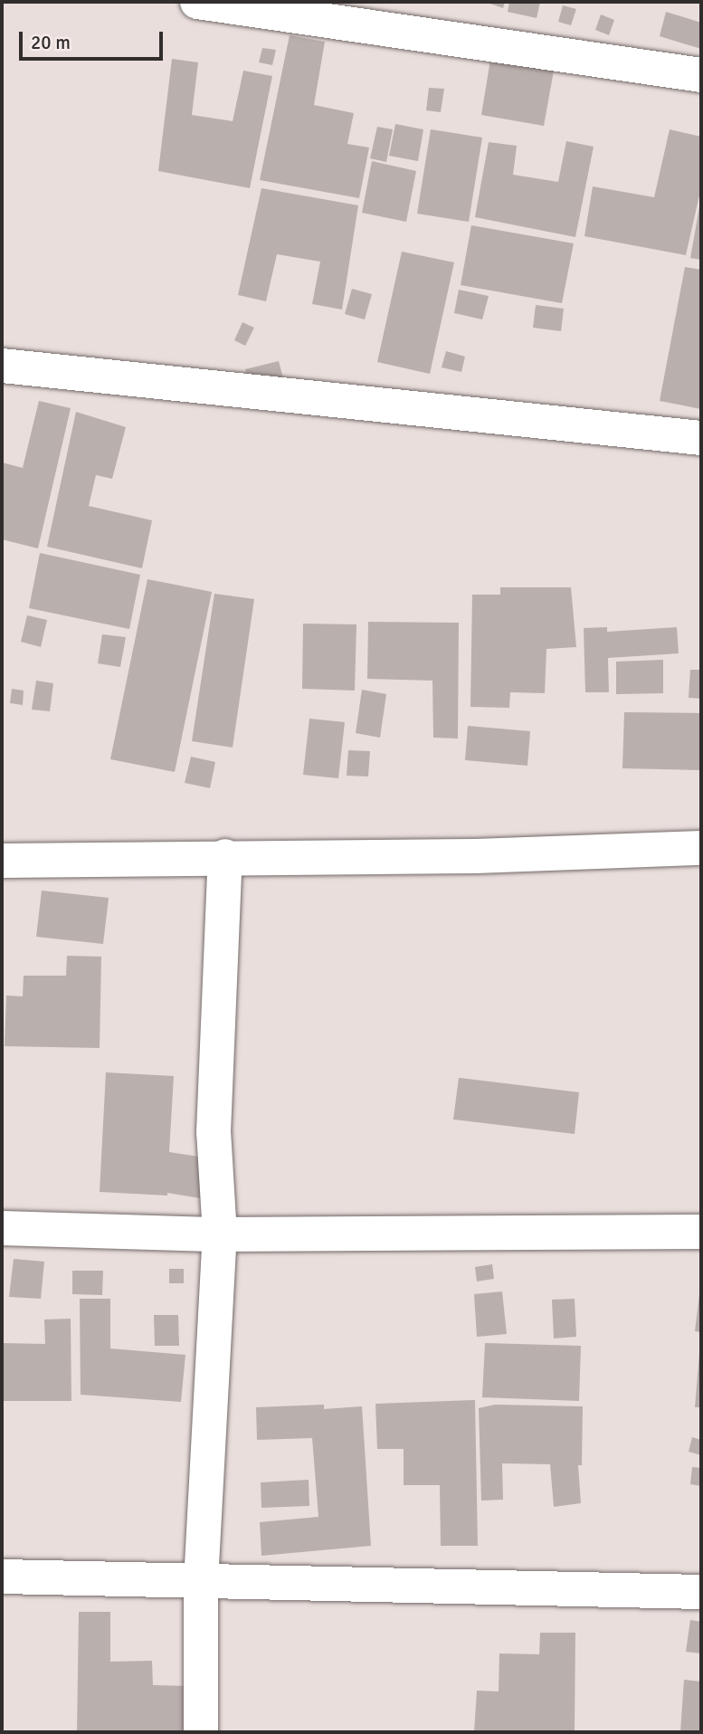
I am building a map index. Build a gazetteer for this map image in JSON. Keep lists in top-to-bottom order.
{
  "scale_bar": "20 m"
}
